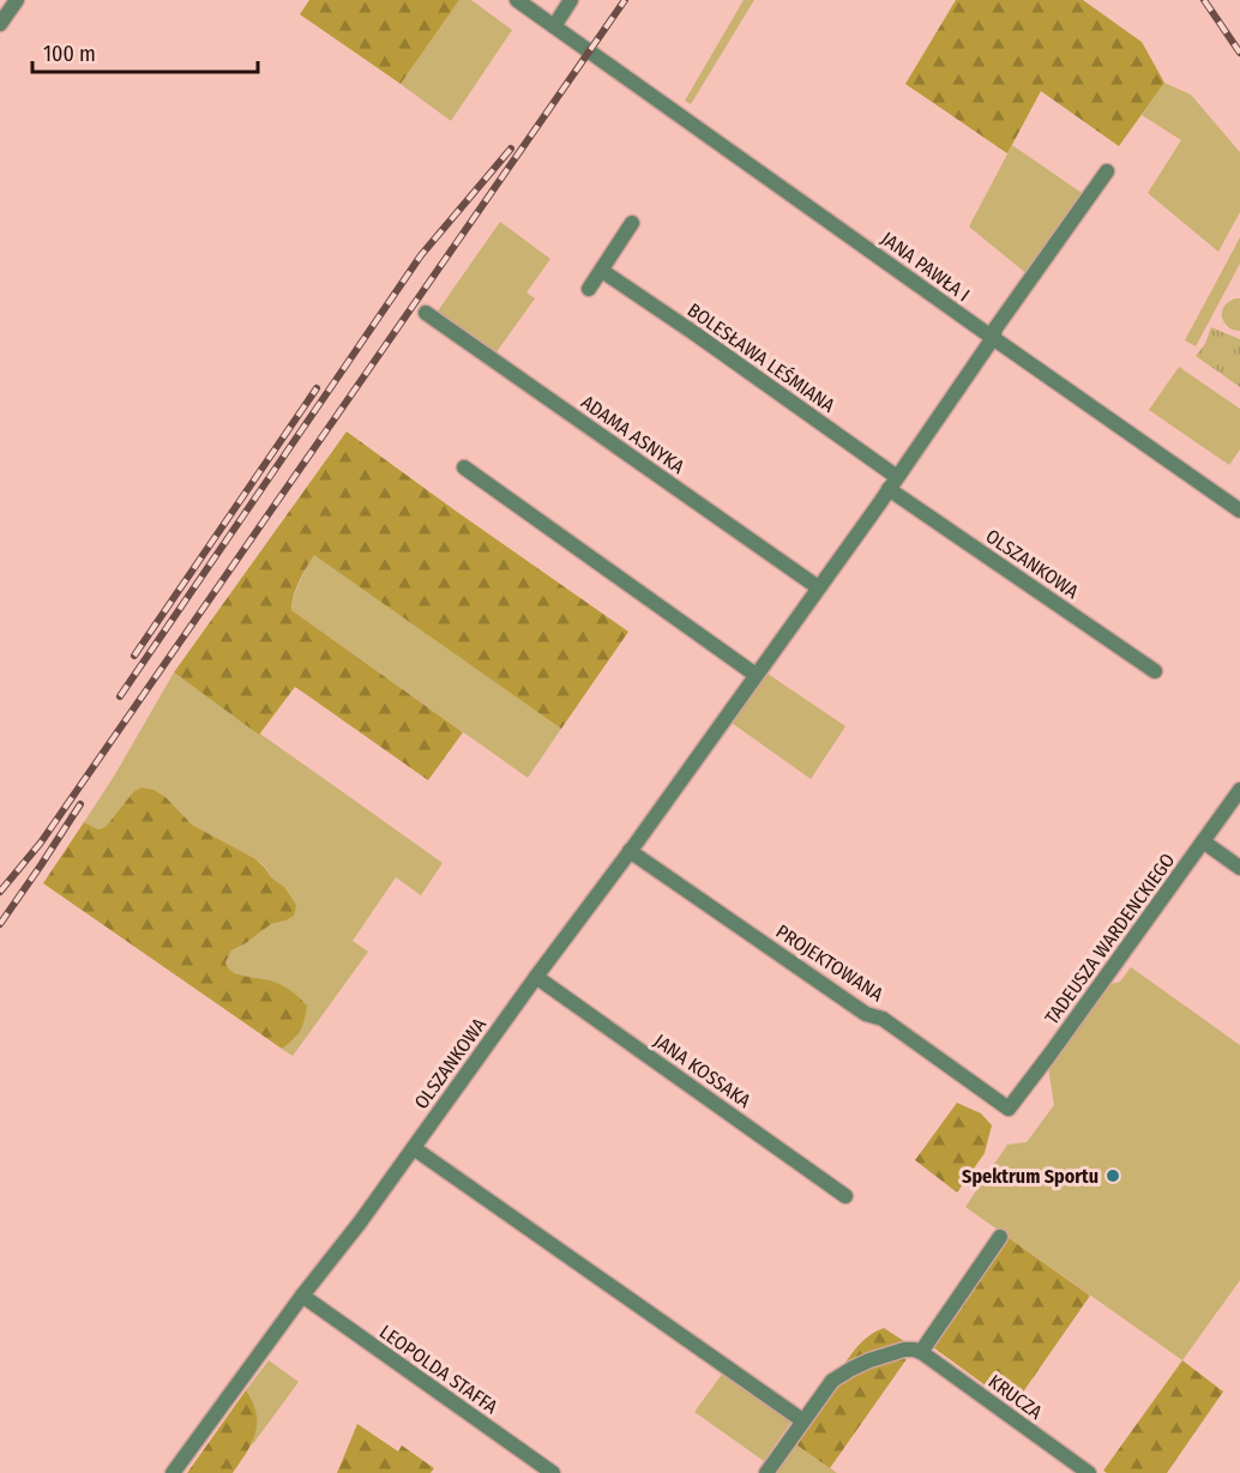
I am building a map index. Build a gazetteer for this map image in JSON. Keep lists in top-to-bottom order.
{
  "streets": {
    "street": [
      "JANA PAWŁA I",
      "BOLESŁAWA LEŚMIANA",
      "ADAMA ASNYKA",
      "OLSZANKOWA",
      "TADEUSZA WARDENCKIEGO",
      "PROJEKTOWANA",
      "JANA KOSSAKA",
      "LEOPOLDA STAFFA",
      "KRUCZA"
    ]
  },
  "crossings": [
    ["JANA PAWŁA I", "OLSZANKOWA"],
    ["BOLESŁAWA LEŚMIANA", "OLSZANKOWA"],
    ["ADAMA ASNYKA", "OLSZANKOWA"],
    ["OLSZANKOWA", "PROJEKTOWANA"],
    ["OLSZANKOWA", "JANA KOSSAKA"],
    ["OLSZANKOWA", "LEOPOLDA STAFFA"],
    ["TADEUSZA WARDENCKIEGO", "PROJEKTOWANA"]
  ],
  "places": ["Spektrum Sportu"],
  "scale_bar": "100 m"
}
